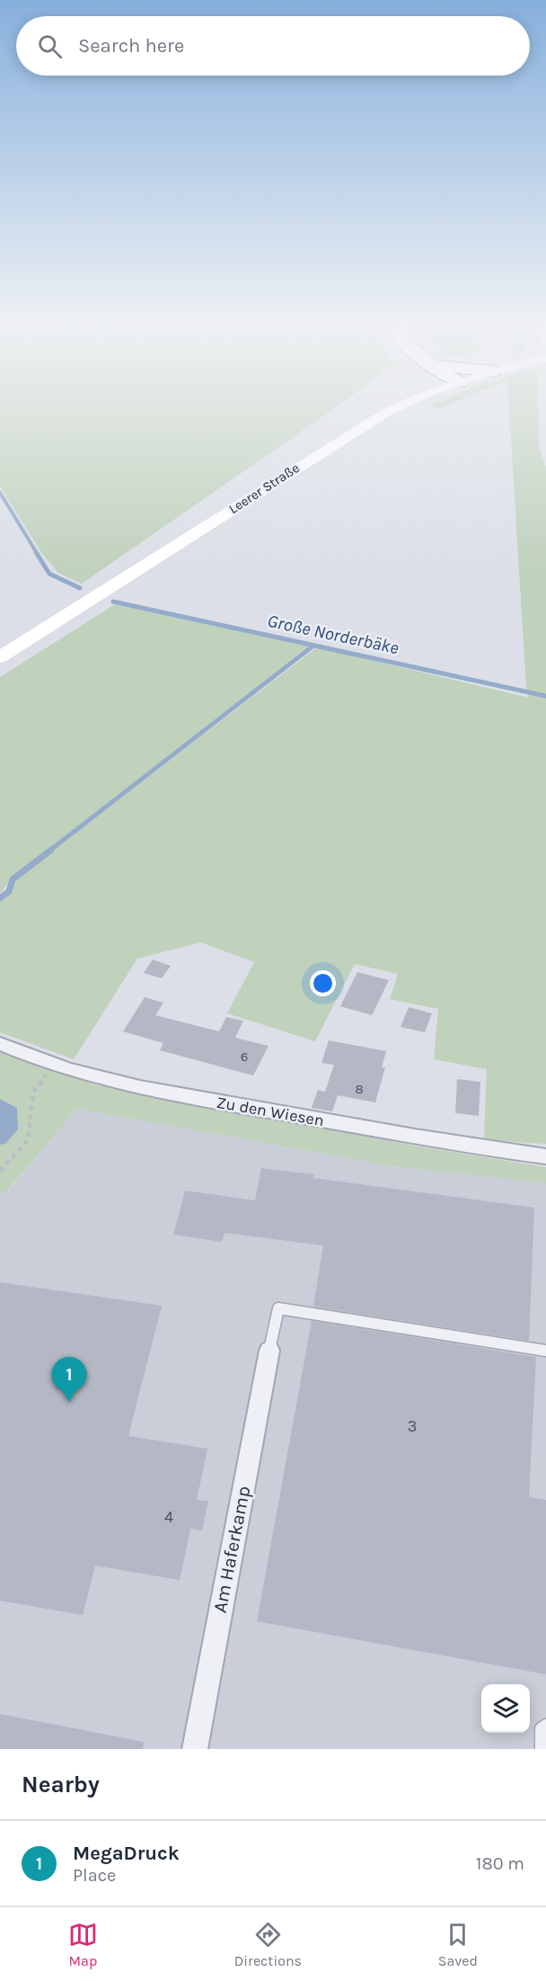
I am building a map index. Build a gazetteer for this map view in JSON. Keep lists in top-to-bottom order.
{
  "streets": {
    "main road": ["Leerer Straße"],
    "street": ["Zu den Wiesen", "Am Haferkamp"]
  },
  "water": ["Große Norderbäke"],
  "house_numbers": [
    "6",
    "8",
    "3",
    "4"
  ],
  "page": {
    "search": "Search here",
    "pins": "1",
    "heading": "Nearby",
    "list": [
      {
        "mark": "1",
        "name": "MegaDruck",
        "note": "Place",
        "value": "180 m"
      }
    ],
    "nav": ["Map", "Directions", "Saved"]
  }
}
